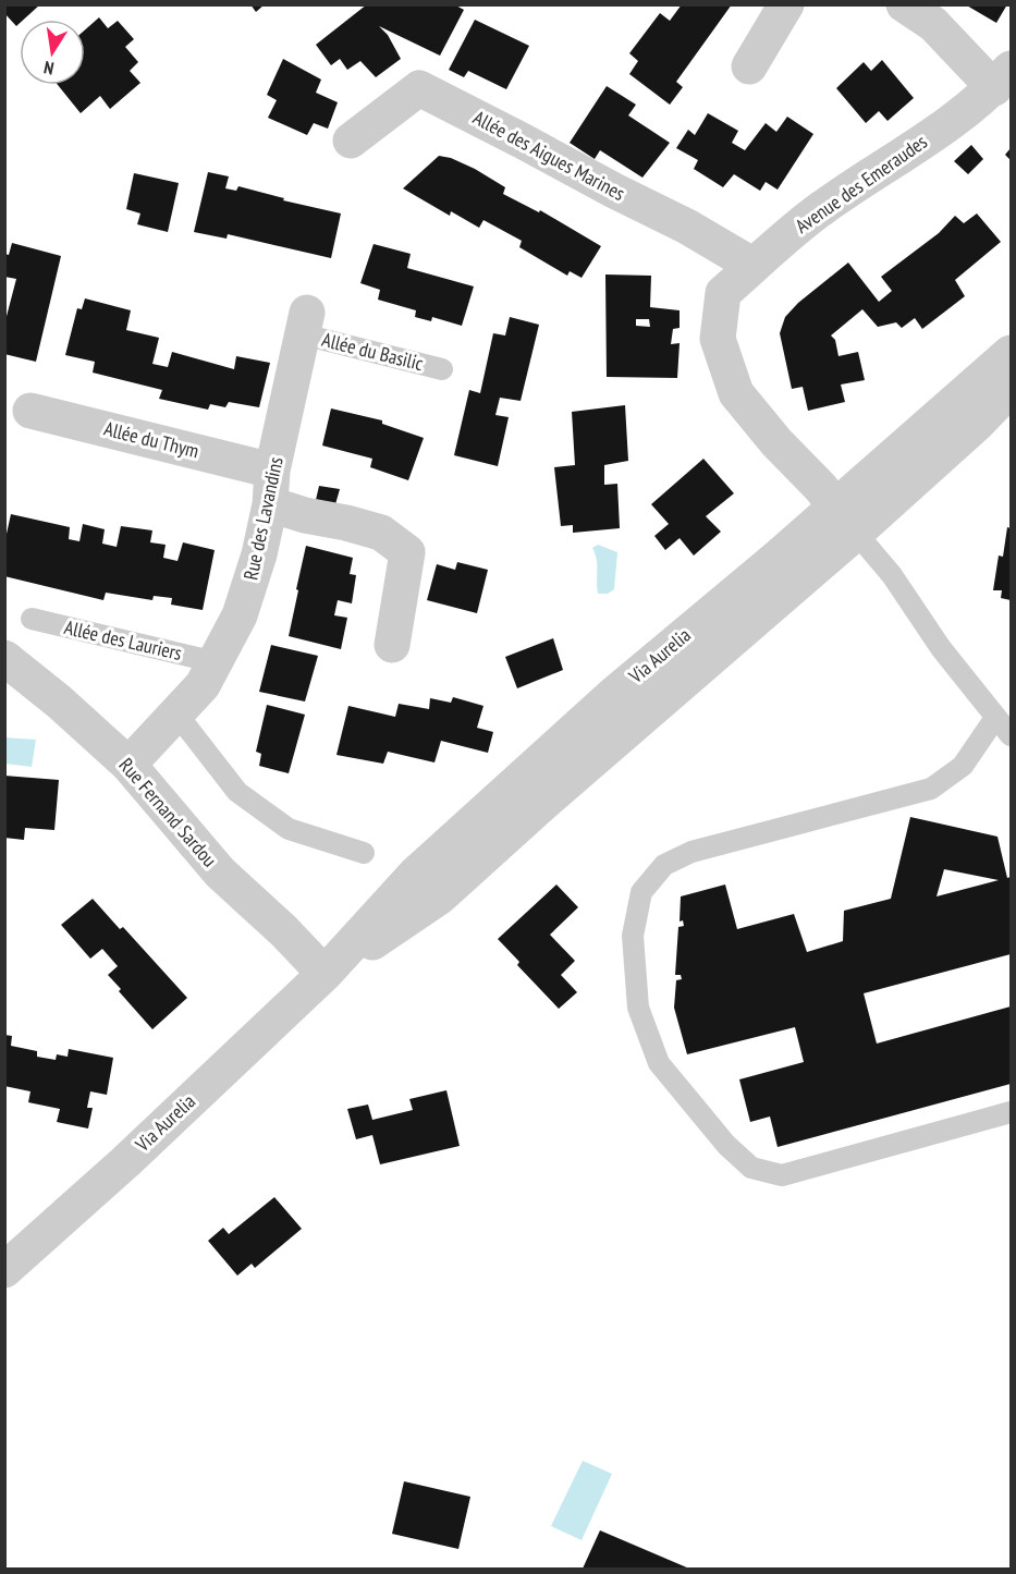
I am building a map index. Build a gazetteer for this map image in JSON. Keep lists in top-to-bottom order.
{
  "streets": {
    "street": [
      "Allée des Aigues Marines",
      "Avenue des Emeraudes",
      "Allée du Thym",
      "Rue des Lavandins",
      "Via Aurelia",
      "Rue Fernand Sardou"
    ],
    "lane": ["Allée du Basilic", "Allée des Lauriers"]
  },
  "crossings": [
    ["Allée des Aigues Marines", "Avenue des Emeraudes"],
    ["Avenue des Emeraudes", "Via Aurelia"],
    ["Allée du Basilic", "Rue des Lavandins"],
    ["Allée du Thym", "Rue des Lavandins"],
    ["Rue des Lavandins", "Allée des Lauriers"],
    ["Rue des Lavandins", "Rue Fernand Sardou"],
    ["Via Aurelia", "Rue Fernand Sardou"]
  ],
  "north": "bottom"
}
